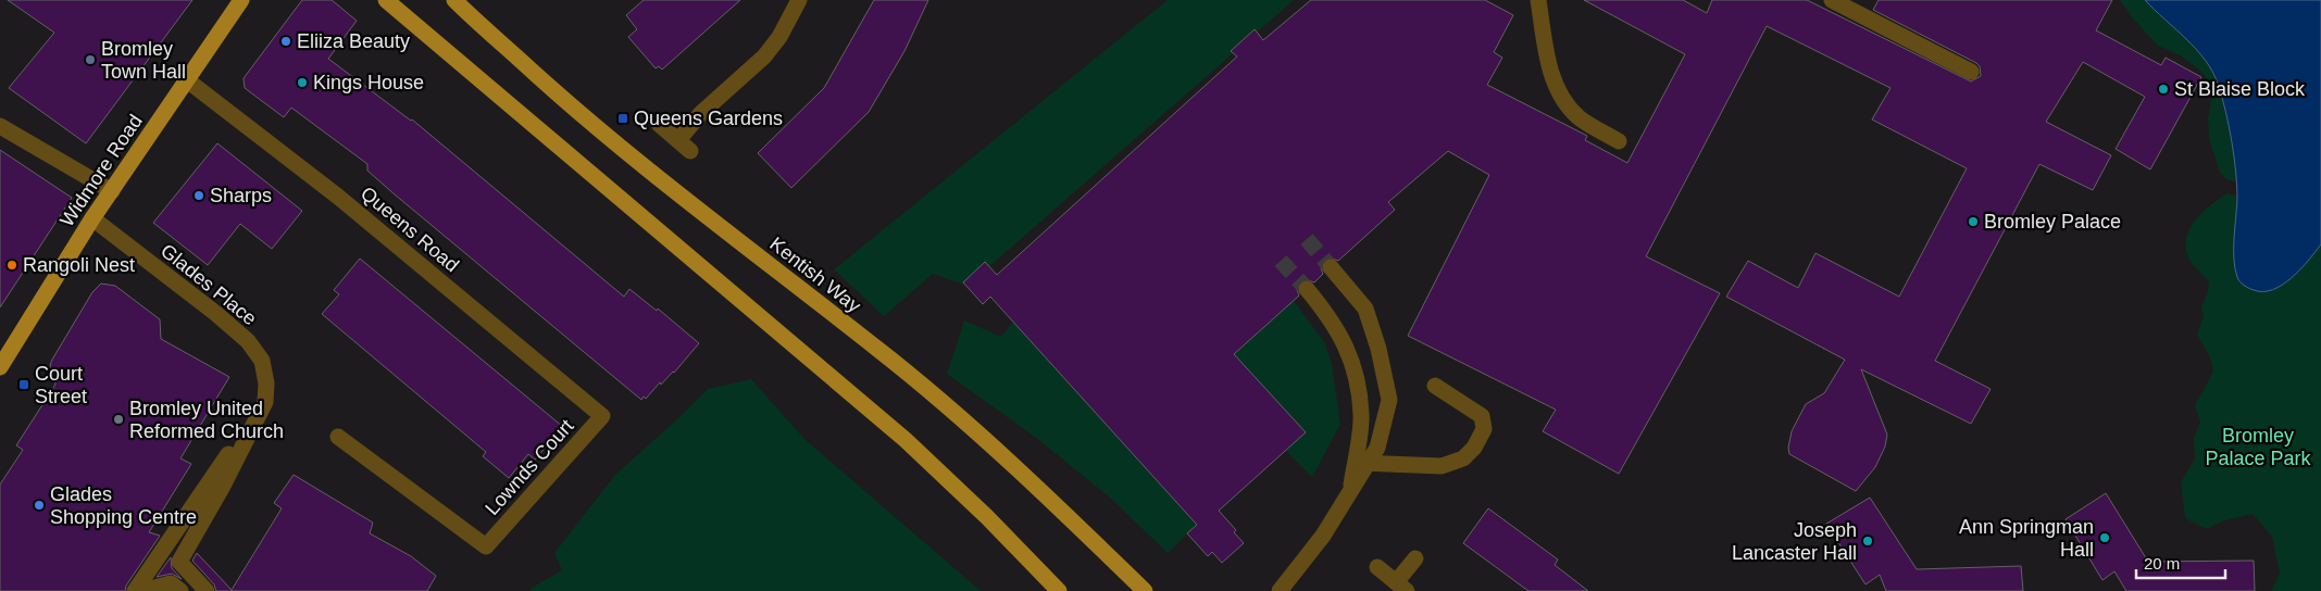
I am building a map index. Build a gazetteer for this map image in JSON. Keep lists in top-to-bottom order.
{
  "streets": {
    "main road": ["Widmore Road", "Kentish Way"],
    "street": ["Queens Road", "Glades Place", "Lownds Court"]
  },
  "crossings": [
    ["Widmore Road", "Queens Road"],
    ["Widmore Road", "Glades Place"],
    ["Queens Road", "Lownds Court"]
  ],
  "parks": ["Bromley Palace Park"],
  "places": {
    "other": [
      "Eliiza Beauty",
      "Bromley Town Hall",
      "Kings House",
      "St Blaise Block",
      "Sharps",
      "Bromley Palace",
      "Rangoli Nest",
      "Bromley United Reformed Church",
      "Glades Shopping Centre",
      "Ann Springman Hall",
      "Joseph Lancaster Hall"
    ],
    "transit": ["Queens Gardens", "Court Street"]
  },
  "scale_bar": "20 m"
}
